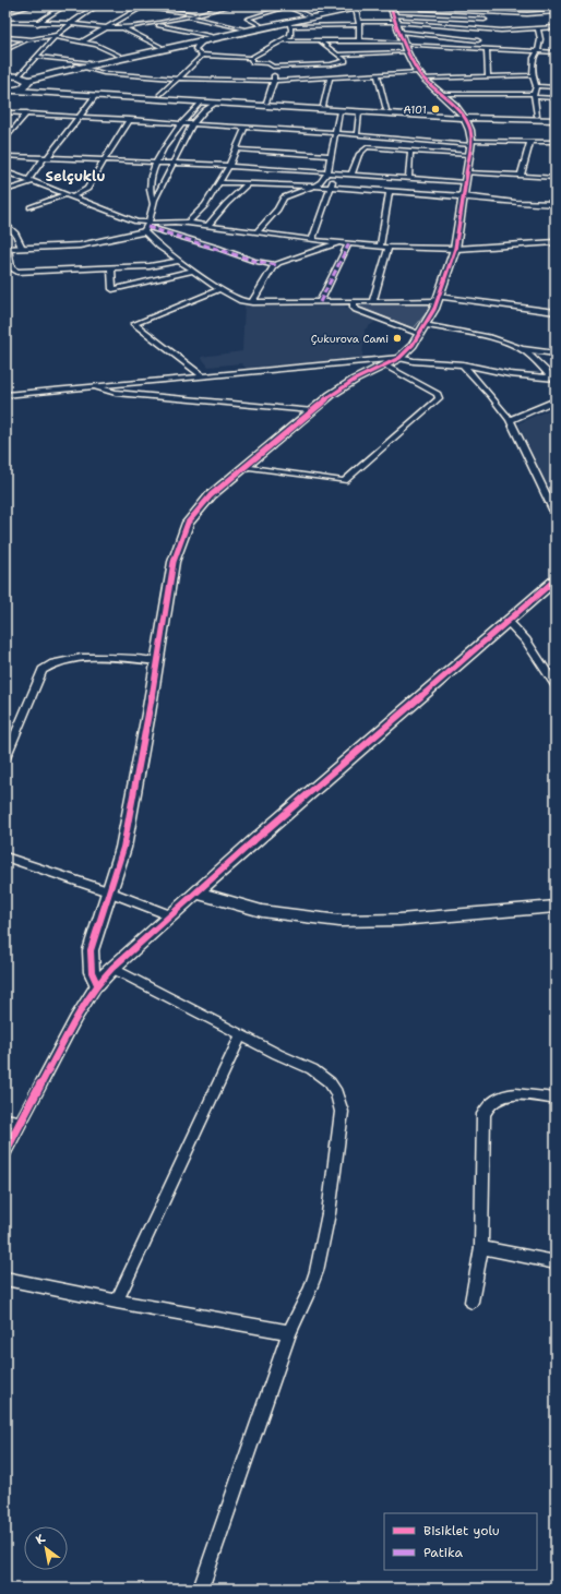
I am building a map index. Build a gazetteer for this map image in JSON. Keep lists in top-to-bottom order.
{
  "districts": ["Selçuklu"],
  "places": ["A101", "Çukurova Cami"],
  "legend": ["Bisiklet yolu", "Patika"],
  "north": "top left"
}
